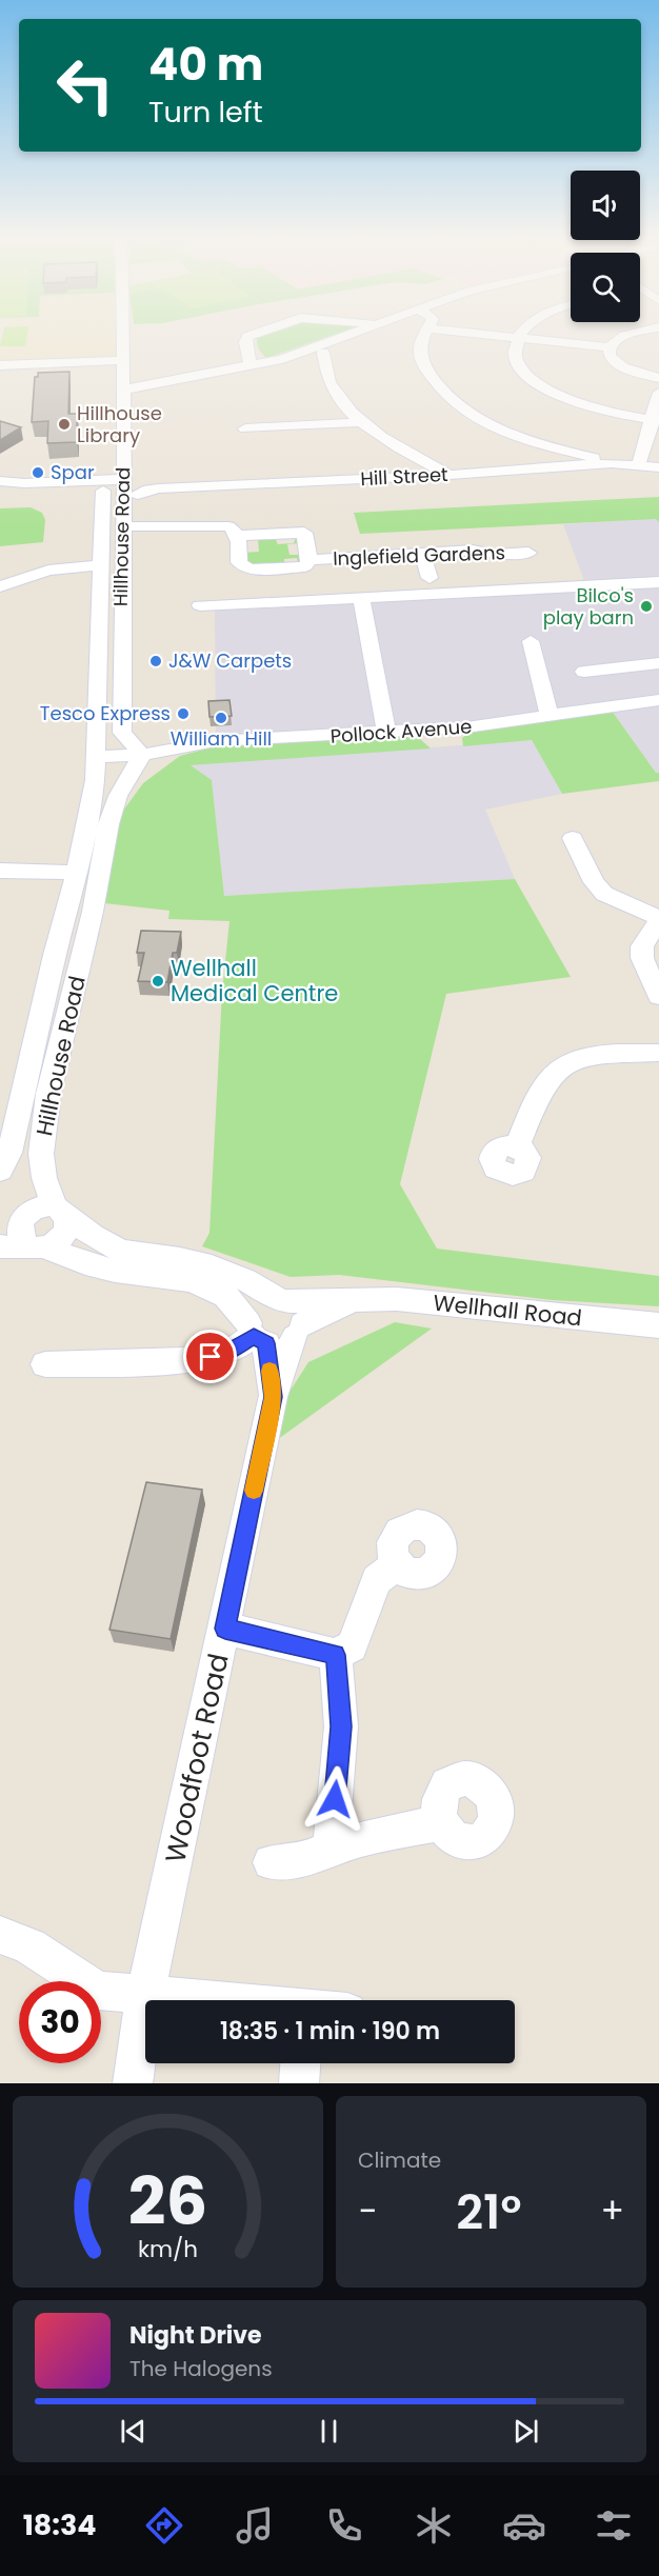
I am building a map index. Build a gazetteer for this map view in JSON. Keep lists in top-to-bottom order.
{
  "streets": {
    "street": [
      "Hill Street",
      "Hillhouse Road",
      "Inglefield Gardens",
      "Pollock Avenue",
      "Wellhall Road",
      "Woodfoot Road"
    ]
  },
  "crossings": [
    ["Hill Street", "Hillhouse Road"],
    ["Hillhouse Road", "Inglefield Gardens"],
    ["Hillhouse Road", "Pollock Avenue"],
    ["Wellhall Road", "Woodfoot Road"]
  ],
  "places": [
    "Hillhouse Library",
    "Spar",
    "Bilco's play barn",
    "J&W Carpets",
    "Tesco Express",
    "William Hill",
    "Wellhall Medical Centre"
  ],
  "page": {
    "turn": ["40 m", "Turn left"],
    "limit": "30",
    "trip": "18:35 · 1 min · 190 m",
    "tile": "Climate",
    "heat": ["−", "21°", "+"],
    "song": ["Night Drive", "The Halogens"],
    "tabs": "18:34",
    "gauge": ["26", "km/h"]
  }
}
